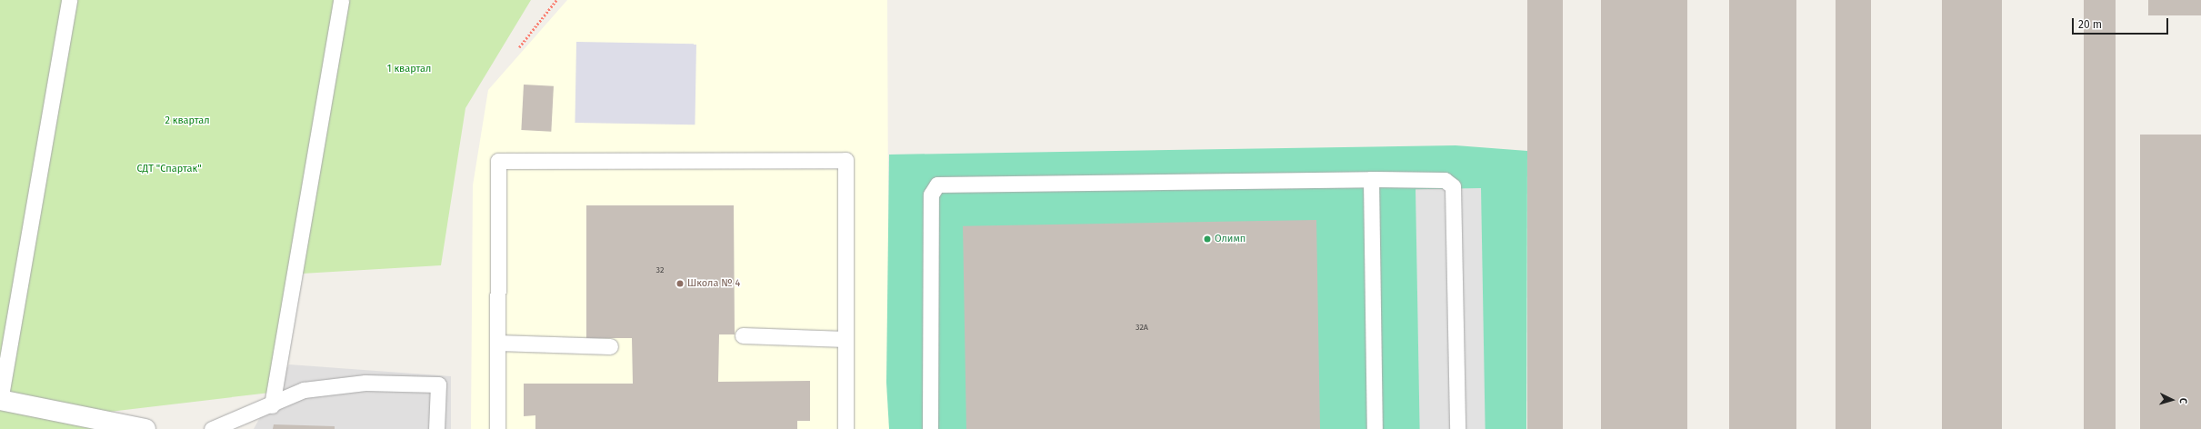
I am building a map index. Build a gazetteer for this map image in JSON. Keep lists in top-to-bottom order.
{
  "parks": ["1 квартал", "2 квартал", "СДТ \"Спартак\""],
  "places": ["Олимп", "Школа № 4"],
  "house_numbers": ["32", "32А"],
  "scale_bar": "20 m",
  "north": "right"
}
